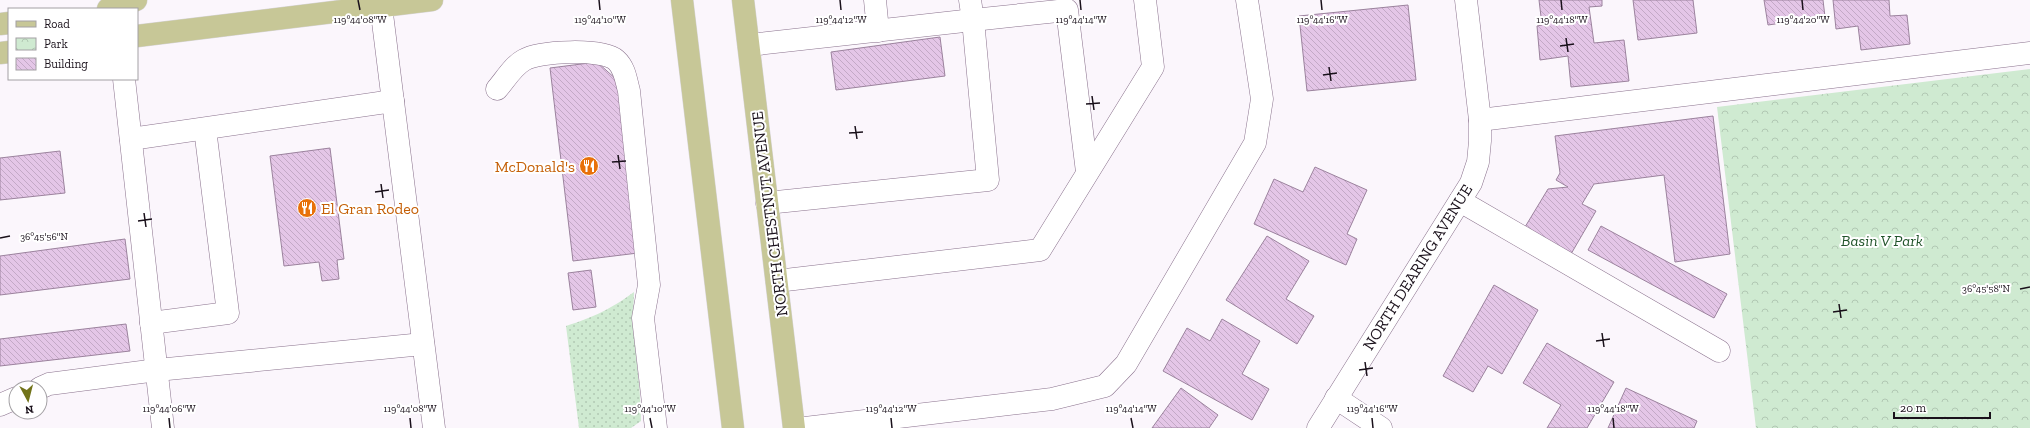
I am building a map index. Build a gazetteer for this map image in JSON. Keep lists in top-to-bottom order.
{
  "streets": {
    "main road": ["NORTH CHESTNUT AVENUE"],
    "street": ["NORTH DEARING AVENUE"]
  },
  "parks": ["Basin V Park"],
  "places": {
    "restaurant": ["McDonald's", "El Gran Rodeo"]
  },
  "legend": ["Road", "Park", "Building"],
  "scale_bar": "20 m",
  "north": "bottom",
  "coordinates": [
    "119°44'08\"W",
    "119°44'10\"W",
    "119°44'12\"W",
    "119°44'14\"W",
    "119°44'16\"W",
    "119°44'18\"W",
    "119°44'20\"W",
    "36°45'56\"N",
    "36°45'58\"N",
    "119°44'06\"W"
  ]
}
